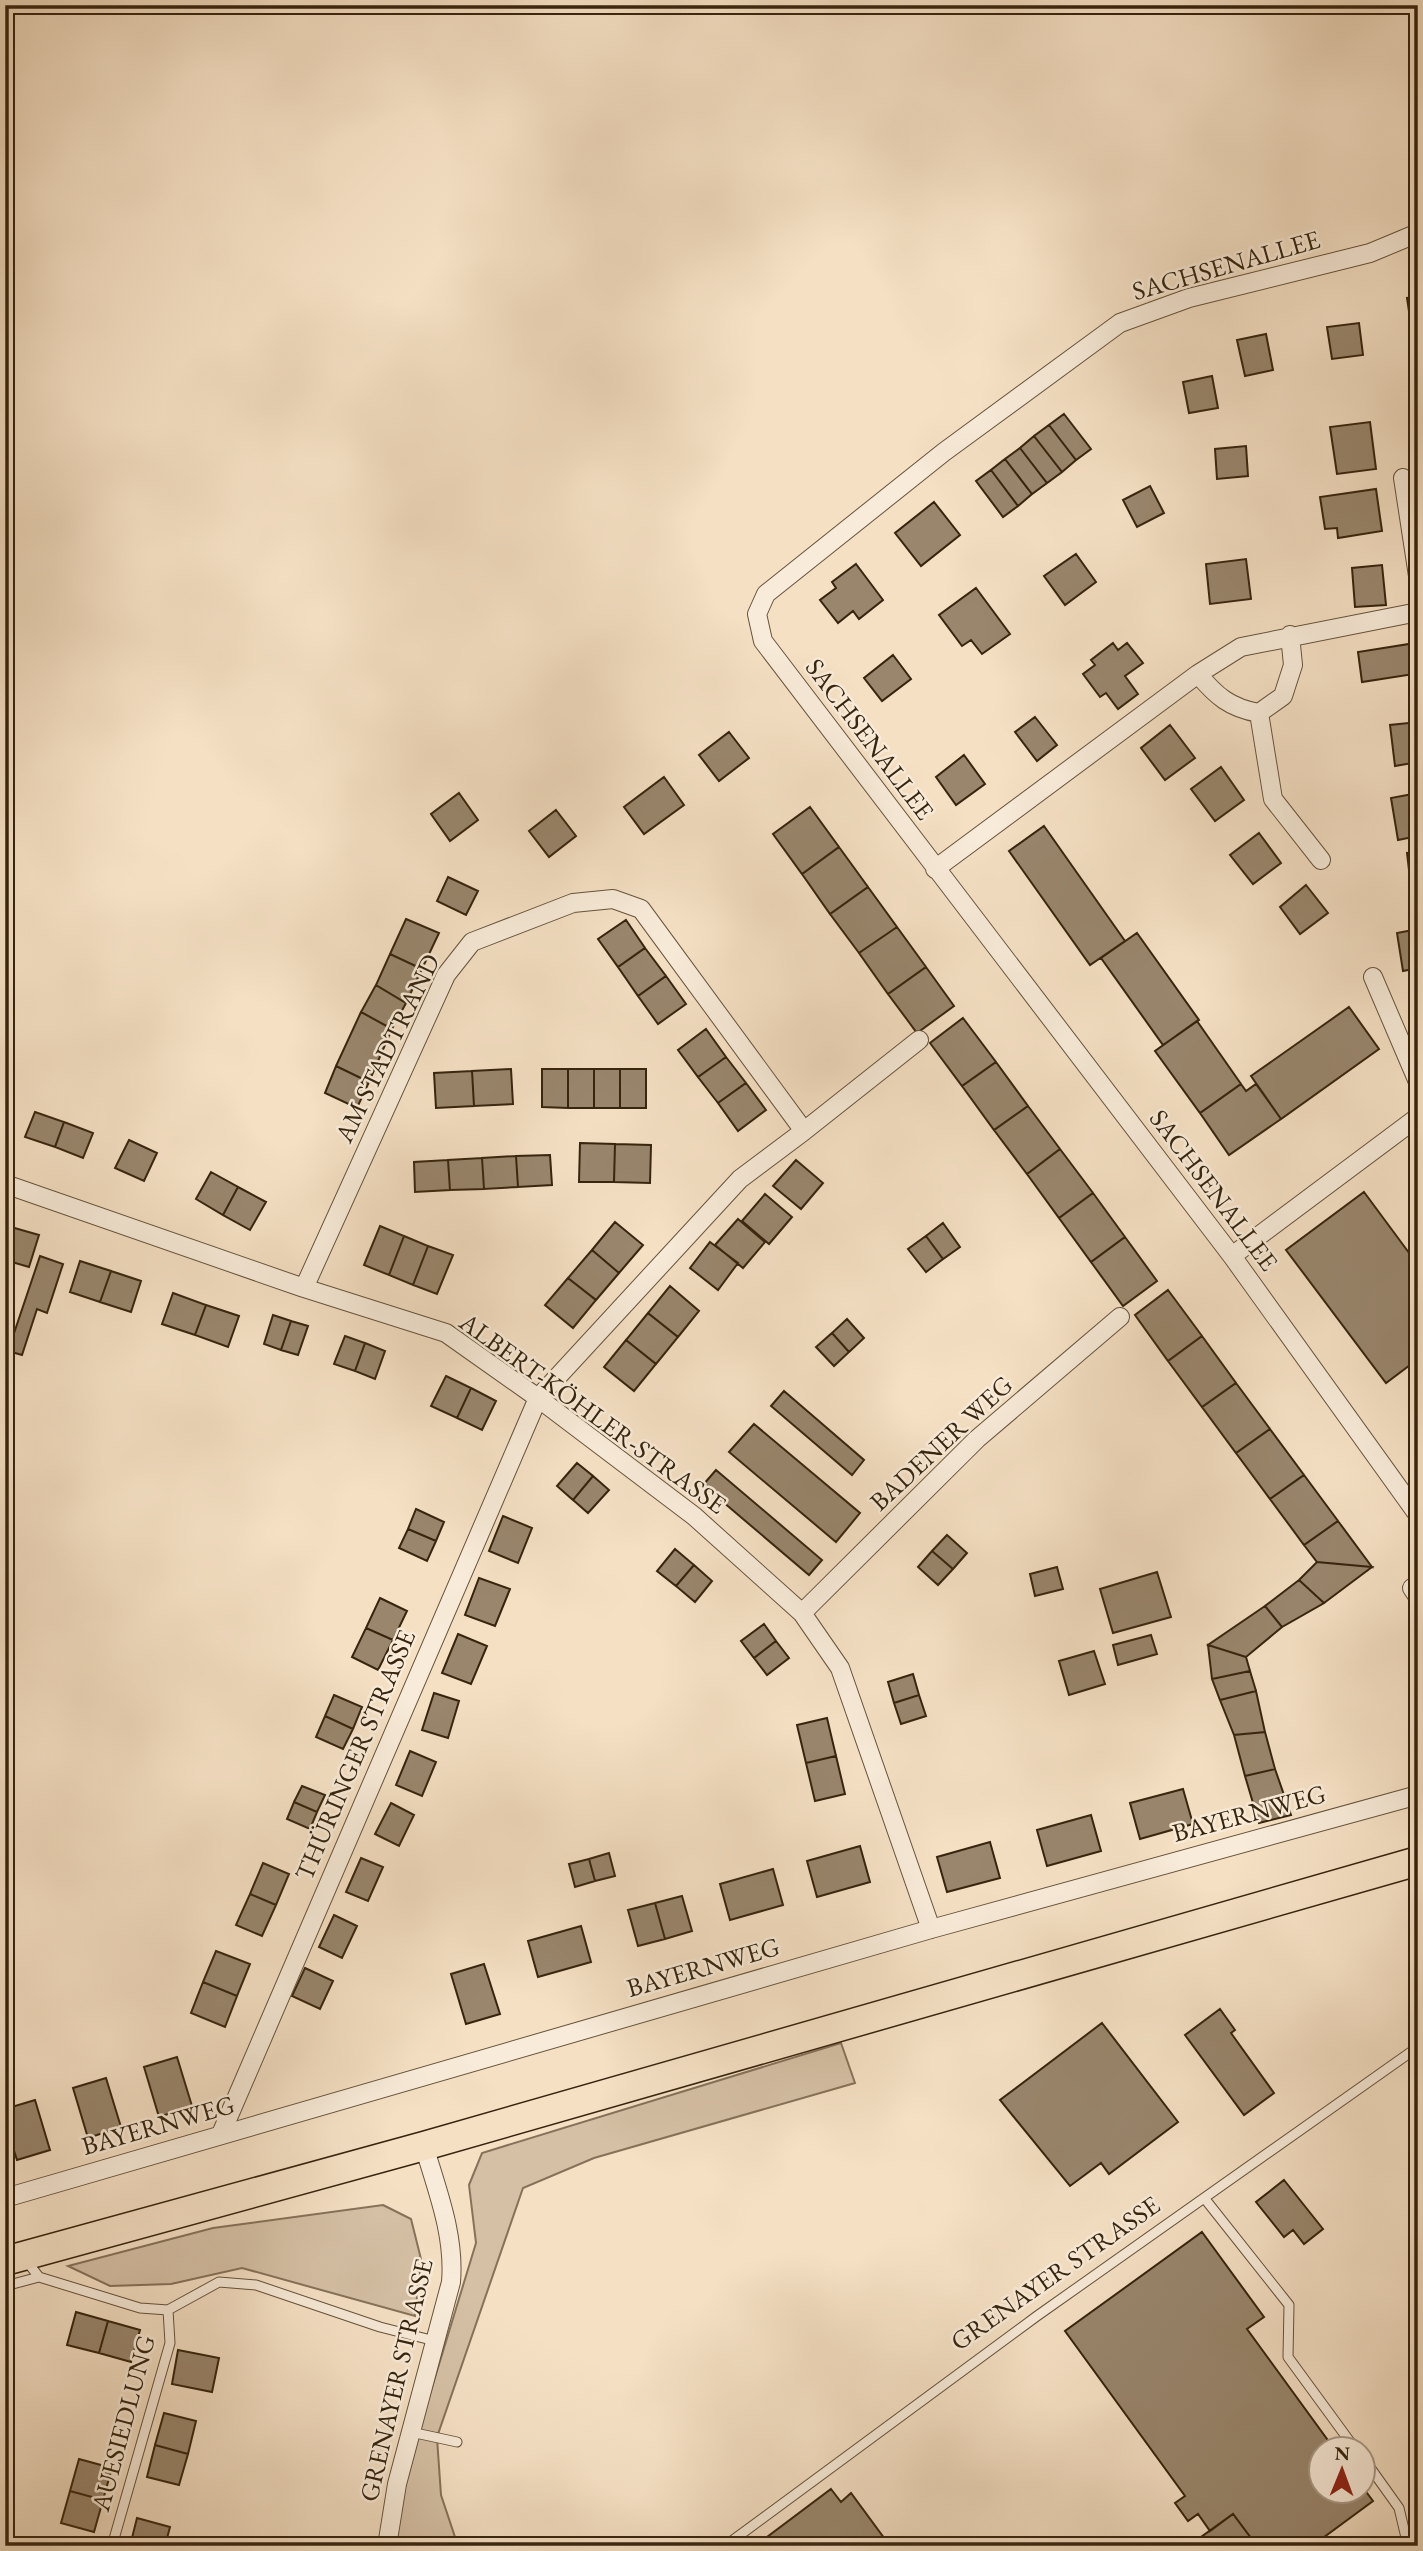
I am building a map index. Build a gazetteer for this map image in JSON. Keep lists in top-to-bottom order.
{
  "streets": {
    "street": [
      "SACHSENALLEE",
      "AM STADTRAND",
      "ALBERT-KÖHLER-STRASSE",
      "BADENER WEG",
      "THÜRINGER STRASSE",
      "BAYERNWEG",
      "GRENAYER STRASSE"
    ],
    "lane": ["AUESIEDLUNG"]
  },
  "crossings": [
    ["AM STADTRAND", "ALBERT-KÖHLER-STRASSE"],
    ["ALBERT-KÖHLER-STRASSE", "BADENER WEG"],
    ["ALBERT-KÖHLER-STRASSE", "THÜRINGER STRASSE"],
    ["ALBERT-KÖHLER-STRASSE", "BAYERNWEG"],
    ["THÜRINGER STRASSE", "BAYERNWEG"],
    ["GRENAYER STRASSE", "AUESIEDLUNG"]
  ],
  "north": "top"
}
